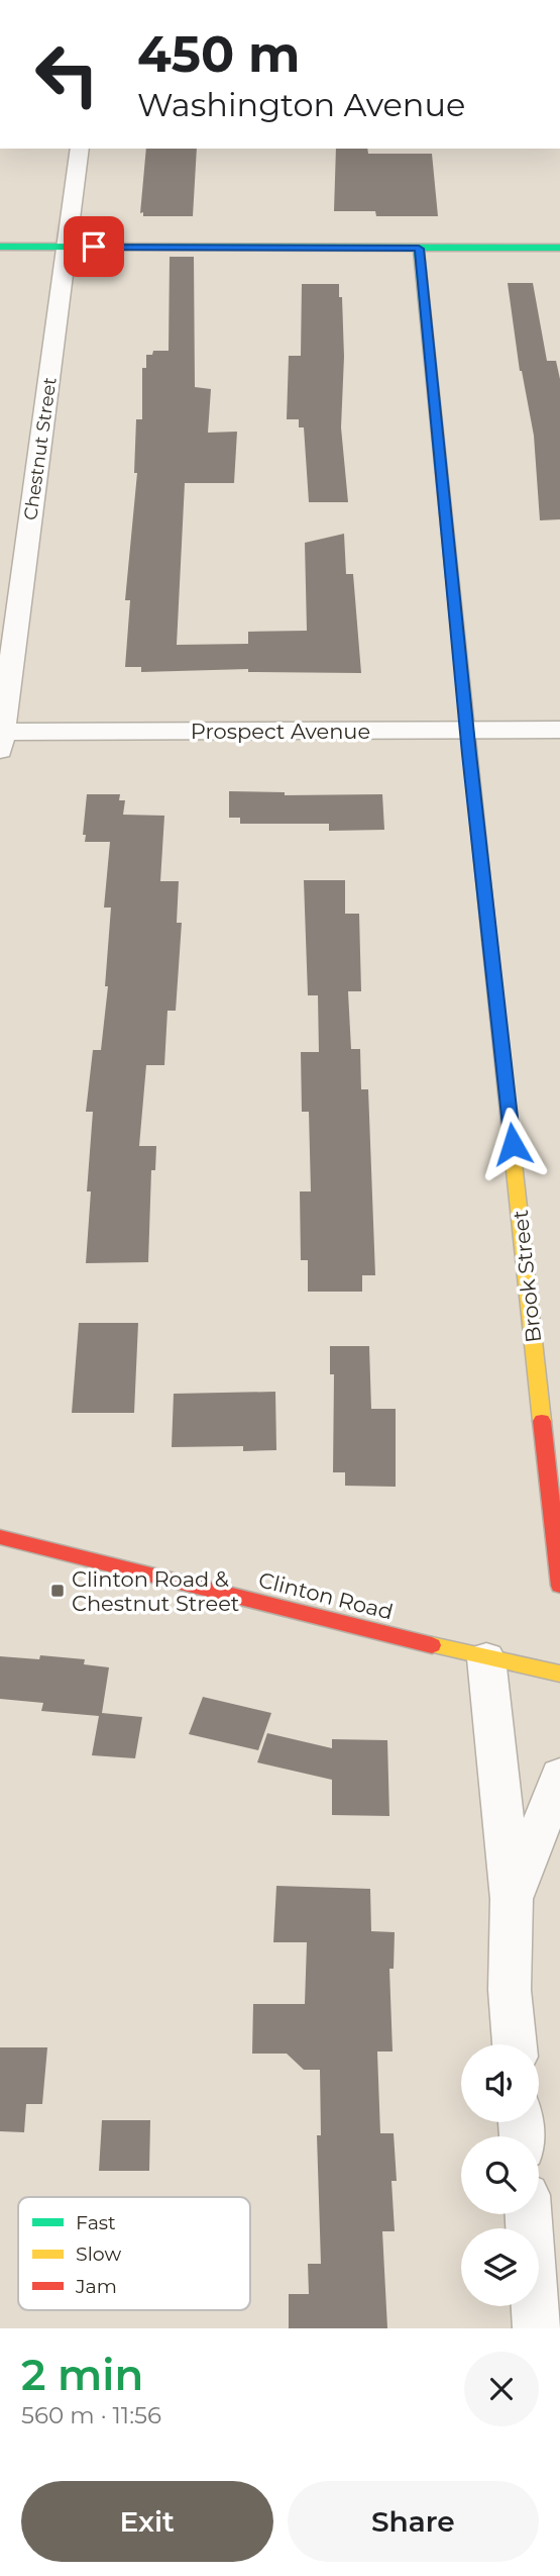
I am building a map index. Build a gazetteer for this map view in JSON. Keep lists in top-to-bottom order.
{
  "streets": {
    "street": [
      "Chestnut Street",
      "Prospect Avenue",
      "Brook Street",
      "Clinton Road"
    ]
  },
  "crossings": [
    ["Chestnut Street", "Prospect Avenue"],
    ["Prospect Avenue", "Brook Street"]
  ],
  "places": {
    "transit": ["Clinton Road & Chestnut Street"]
  },
  "legend": ["Fast", "Slow", "Jam"],
  "page": {
    "turn": ["450 m", "Washington Avenue"],
    "heading": ["2 min", "560 m · 11:56"],
    "buttons": ["Exit", "Share"]
  }
}
